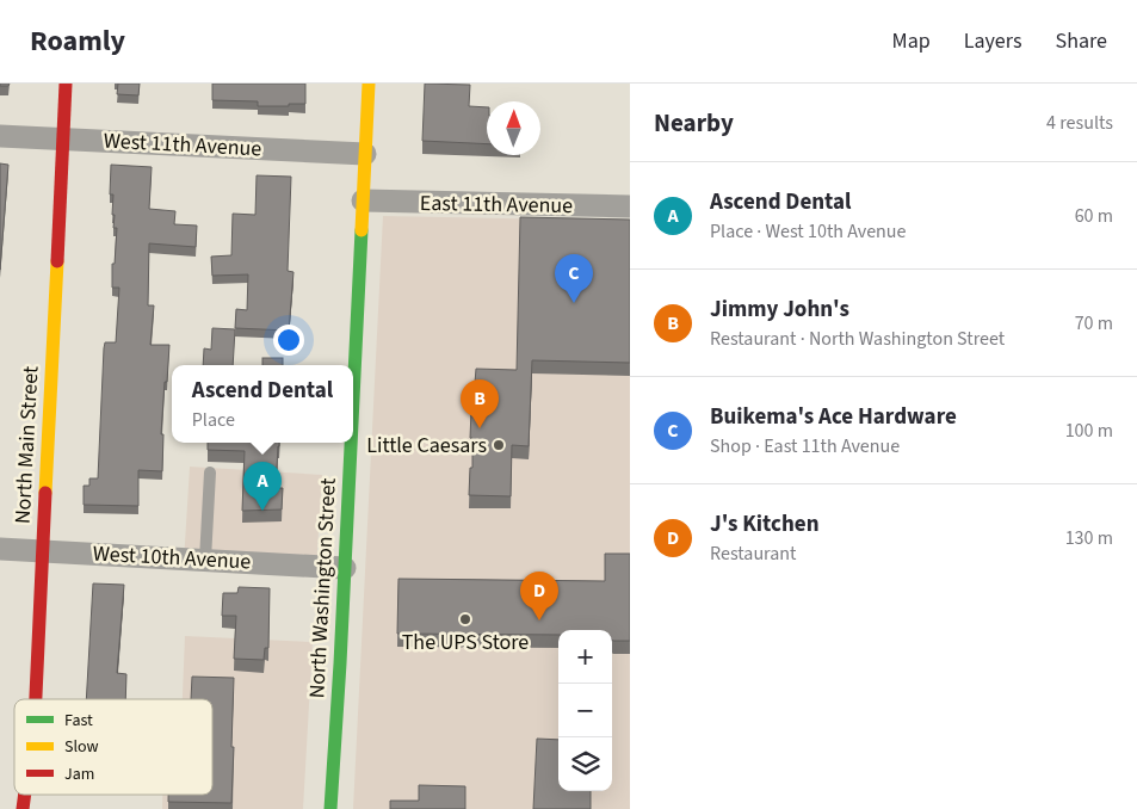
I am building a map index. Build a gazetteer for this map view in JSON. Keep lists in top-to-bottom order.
{
  "streets": {
    "main road": ["North Main Street", "North Washington Street"],
    "street": ["West 11th Avenue", "East 11th Avenue", "West 10th Avenue"]
  },
  "crossings": [
    ["West 11th Avenue", "North Main Street"],
    ["West 11th Avenue", "North Washington Street"],
    ["East 11th Avenue", "North Washington Street"],
    ["North Main Street", "West 10th Avenue"],
    ["West 10th Avenue", "North Washington Street"]
  ],
  "places": ["Little Caesars", "The UPS Store"],
  "legend": ["Fast", "Slow", "Jam"],
  "north": "top",
  "page": {
    "header": "Roamly",
    "nav": ["Map", "Layers", "Share"],
    "heading": ["Nearby", "4 results"],
    "list": [
      {
        "mark": "A",
        "name": "Ascend Dental",
        "note": "Place · West 10th Avenue",
        "value": "60 m"
      },
      {
        "mark": "B",
        "name": "Jimmy John's",
        "note": "Restaurant · North Washington Street",
        "value": "70 m"
      },
      {
        "mark": "C",
        "name": "Buikema's Ace Hardware",
        "note": "Shop · East 11th Avenue",
        "value": "100 m"
      },
      {
        "mark": "D",
        "name": "J's Kitchen",
        "note": "Restaurant",
        "value": "130 m"
      }
    ],
    "pins": [
      "C",
      "B",
      "A",
      "D"
    ],
    "popup": ["Ascend Dental", "Place"],
    "map_buttons": ["+", "−"]
  }
}
